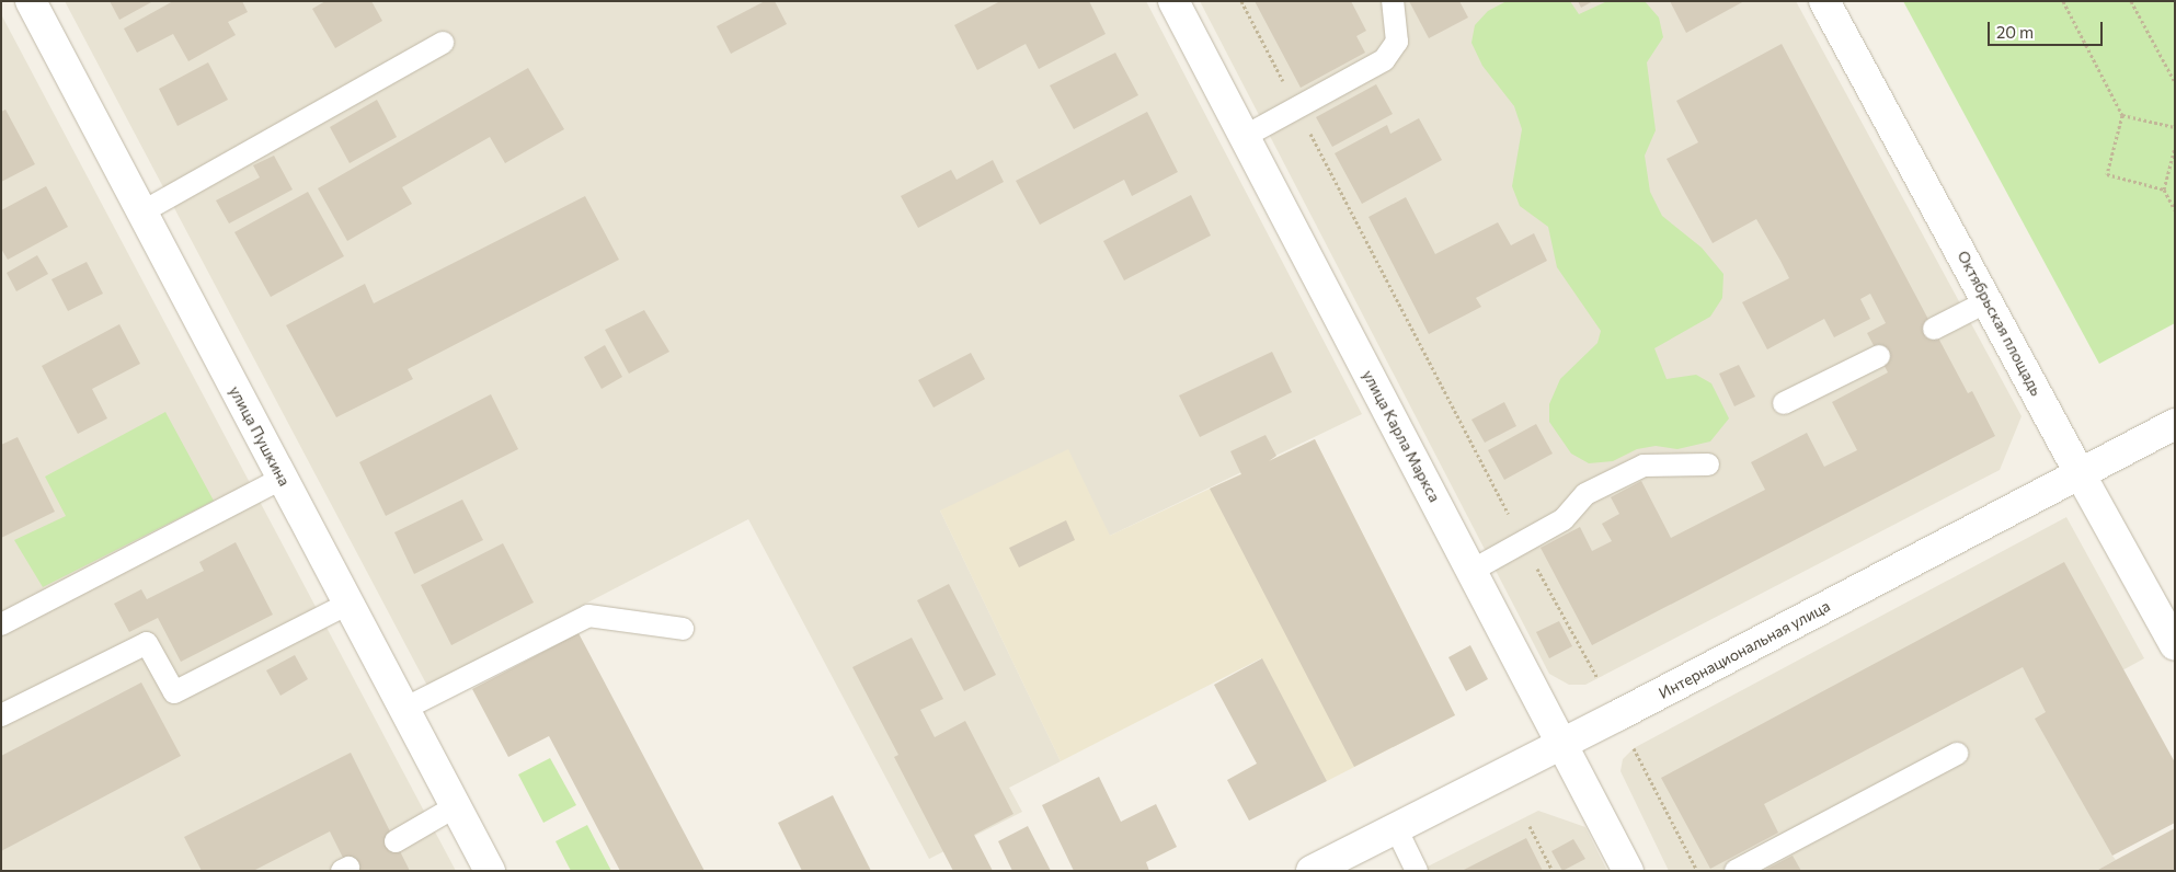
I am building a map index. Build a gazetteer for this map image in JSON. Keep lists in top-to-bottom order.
{
  "streets": {
    "street": [
      "Октябрьская площадь",
      "улица Пушкина",
      "улица Карла Маркса",
      "Интернациональная улица"
    ]
  },
  "crossings": [
    ["Октябрьская площадь", "Интернациональная улица"],
    ["улица Карла Маркса", "Интернациональная улица"]
  ],
  "scale_bar": "20 m"
}
